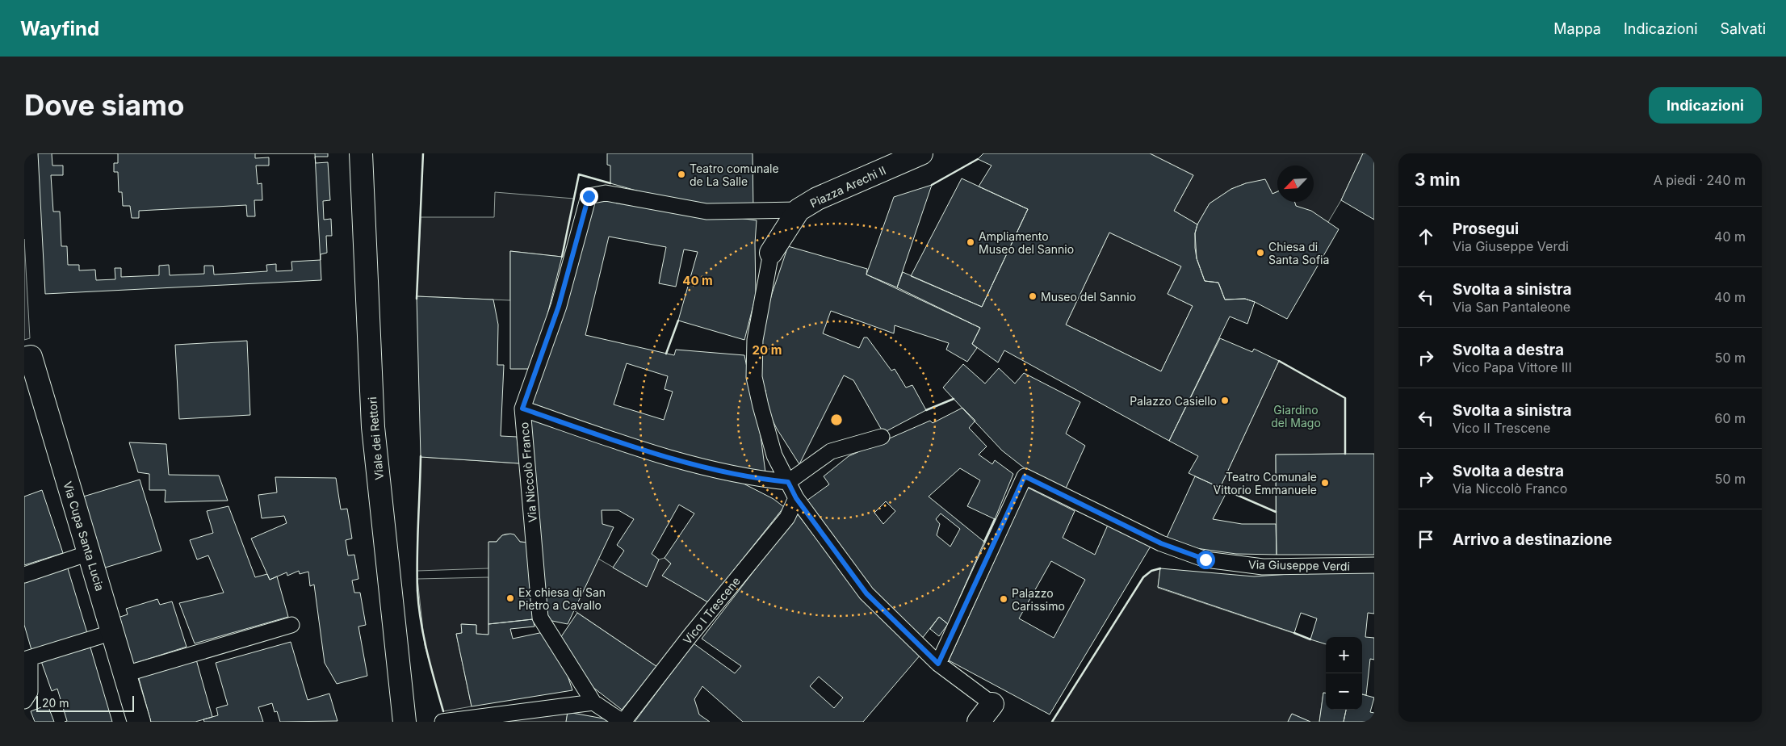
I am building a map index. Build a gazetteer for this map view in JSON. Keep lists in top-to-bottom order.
{
  "streets": {
    "street": ["Piazza Arechi II", "Viale dei Rettori", "Via Cupa Santa Lucia"],
    "lane": ["Via Niccolò Franco", "Via Giuseppe Verdi", "Vico I Trescene"]
  },
  "crossings": [
    ["Piazza Arechi II", "Via Niccolò Franco"],
    ["Via Niccolò Franco", "Vico I Trescene"]
  ],
  "parks": ["Giardino del Mago"],
  "places": [
    "Teatro comunale de La Salle",
    "Ampliamento Museo del Sannio",
    "Chiesa di Santa Sofia",
    "Museo del Sannio",
    "Palazzo Casiello",
    "Teatro Comunale Vittorio Emmanuele",
    "Ex chiesa di San Pietro a Cavallo",
    "Palazzo Carissimo"
  ],
  "scale_bar": "20 m",
  "north": "bottom left",
  "page": {
    "header": "Wayfind",
    "nav": ["Mappa", "Indicazioni", "Salvati"],
    "buttons": "Indicazioni",
    "title": "Dove siamo",
    "heading": ["3 min", "A piedi · 240 m"],
    "list": [
      ["Prosegui", "Via Giuseppe Verdi", "40 m"],
      ["Svolta a sinistra", "Via San Pantaleone", "40 m"],
      ["Svolta a destra", "Vico Papa Vittore III", "50 m"],
      ["Svolta a sinistra", "Vico II Trescene", "60 m"],
      ["Svolta a destra", "Via Niccolò Franco", "50 m"],
      "Arrivo a destinazione"
    ],
    "map_buttons": ["+", "−"],
    "scale": "20 m"
  },
  "rings": ["40 m", "20 m"]
}
